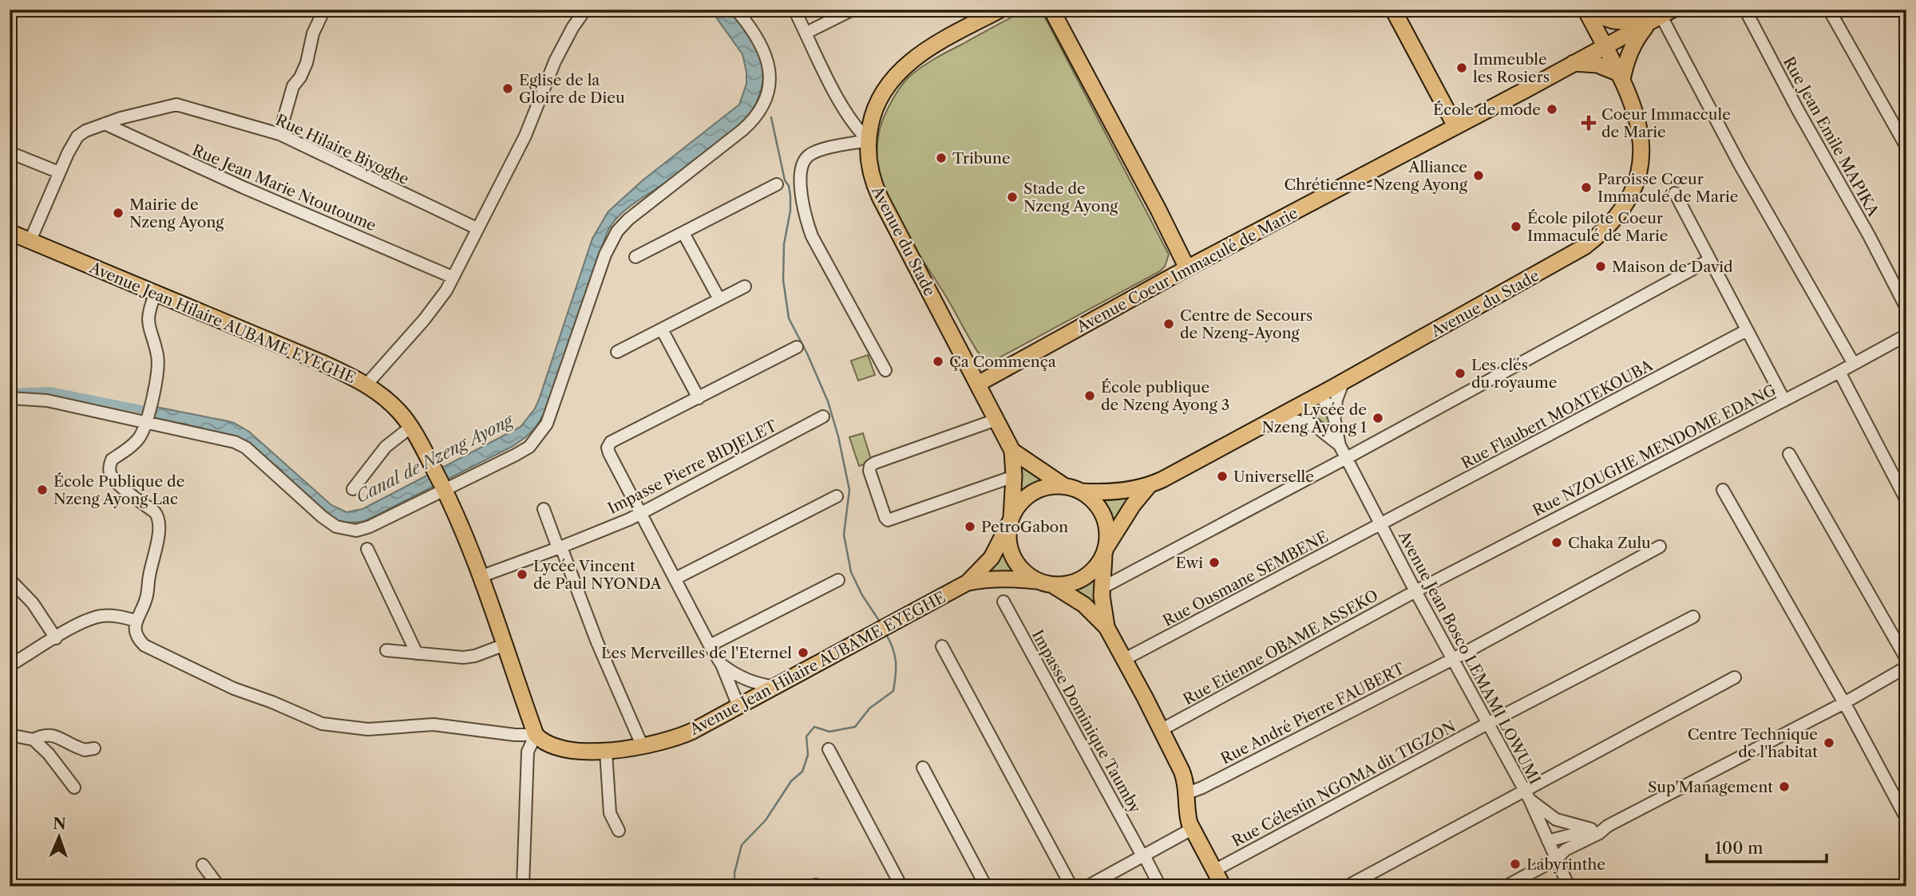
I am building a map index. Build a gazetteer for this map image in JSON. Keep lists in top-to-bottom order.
{
  "streets": {
    "main road": ["Avenue du Stade", "Avenue Coeur Immaculé de Marie", "Avenue Jean Hilaire AUBAME EYEGHE"],
    "street": [
      "Rue Jean Emile MAPIKA",
      "Rue Hilaire Biyoghe",
      "Rue Jean Marie Ntoutoume",
      "Rue Flaubert MOATEKOUBA",
      "Rue NZOUGHE MENDOME EDANG",
      "Impasse Pierre BIDJELET",
      "Rue Ousmane SEMBENE",
      "Rue Etienne OBAME ASSEKO",
      "Avenue Jean Bosco LEMAMI LOWUMI",
      "Rue André Pierre FAUBERT",
      "Impasse Dominique Taumby",
      "Rue Célestin NGOMA dit TIGZON"
    ]
  },
  "crossings": [
    ["Rue Hilaire Biyoghe", "Rue Jean Marie Ntoutoume"],
    ["Rue Hilaire Biyoghe", "Avenue Jean Hilaire AUBAME EYEGHE"],
    ["Avenue du Stade", "Avenue Coeur Immaculé de Marie"],
    ["Rue Flaubert MOATEKOUBA", "Rue Ousmane SEMBENE"],
    ["Rue Flaubert MOATEKOUBA", "Avenue Jean Bosco LEMAMI LOWUMI"],
    ["Rue NZOUGHE MENDOME EDANG", "Rue Etienne OBAME ASSEKO"],
    ["Rue NZOUGHE MENDOME EDANG", "Avenue Jean Bosco LEMAMI LOWUMI"],
    ["Rue Ousmane SEMBENE", "Avenue Jean Bosco LEMAMI LOWUMI"],
    ["Rue Etienne OBAME ASSEKO", "Avenue Jean Bosco LEMAMI LOWUMI"],
    ["Avenue Jean Bosco LEMAMI LOWUMI", "Rue André Pierre FAUBERT"],
    ["Avenue Jean Bosco LEMAMI LOWUMI", "Rue Célestin NGOMA dit TIGZON"]
  ],
  "water": ["Canal de Nzeng Ayong"],
  "places": {
    "other": [
      "Immeuble les Rosiers",
      "Eglise de la Gloire de Dieu",
      "École de mode",
      "Tribune",
      "Alliance Chrétienne-Nzeng Ayong",
      "Paroisse Cœur Immaculé de Marie",
      "Stade de Nzeng Ayong",
      "Mairie de Nzeng Ayong",
      "École pilote Coeur Immaculé de Marie",
      "Maison de David",
      "Centre de Secours de Nzeng-Ayong",
      "Ça Commença",
      "Les clés du royaume",
      "École publique de Nzeng Ayong 3",
      "Lycée de Nzeng Ayong 1",
      "Universelle",
      "École Publique de Nzeng Ayong Lac",
      "PetroGabon",
      "Chaka Zulu",
      "Ewi",
      "Lycée Vincent de Paul NYONDA",
      "Les Merveilles de l'Eternel",
      "Centre Technique de l'habitat",
      "Sup'Management",
      "Labyrinthe"
    ],
    "health": ["Coeur Immaccule de Marie"]
  },
  "scale_bar": "100 m",
  "north": "top"
}
